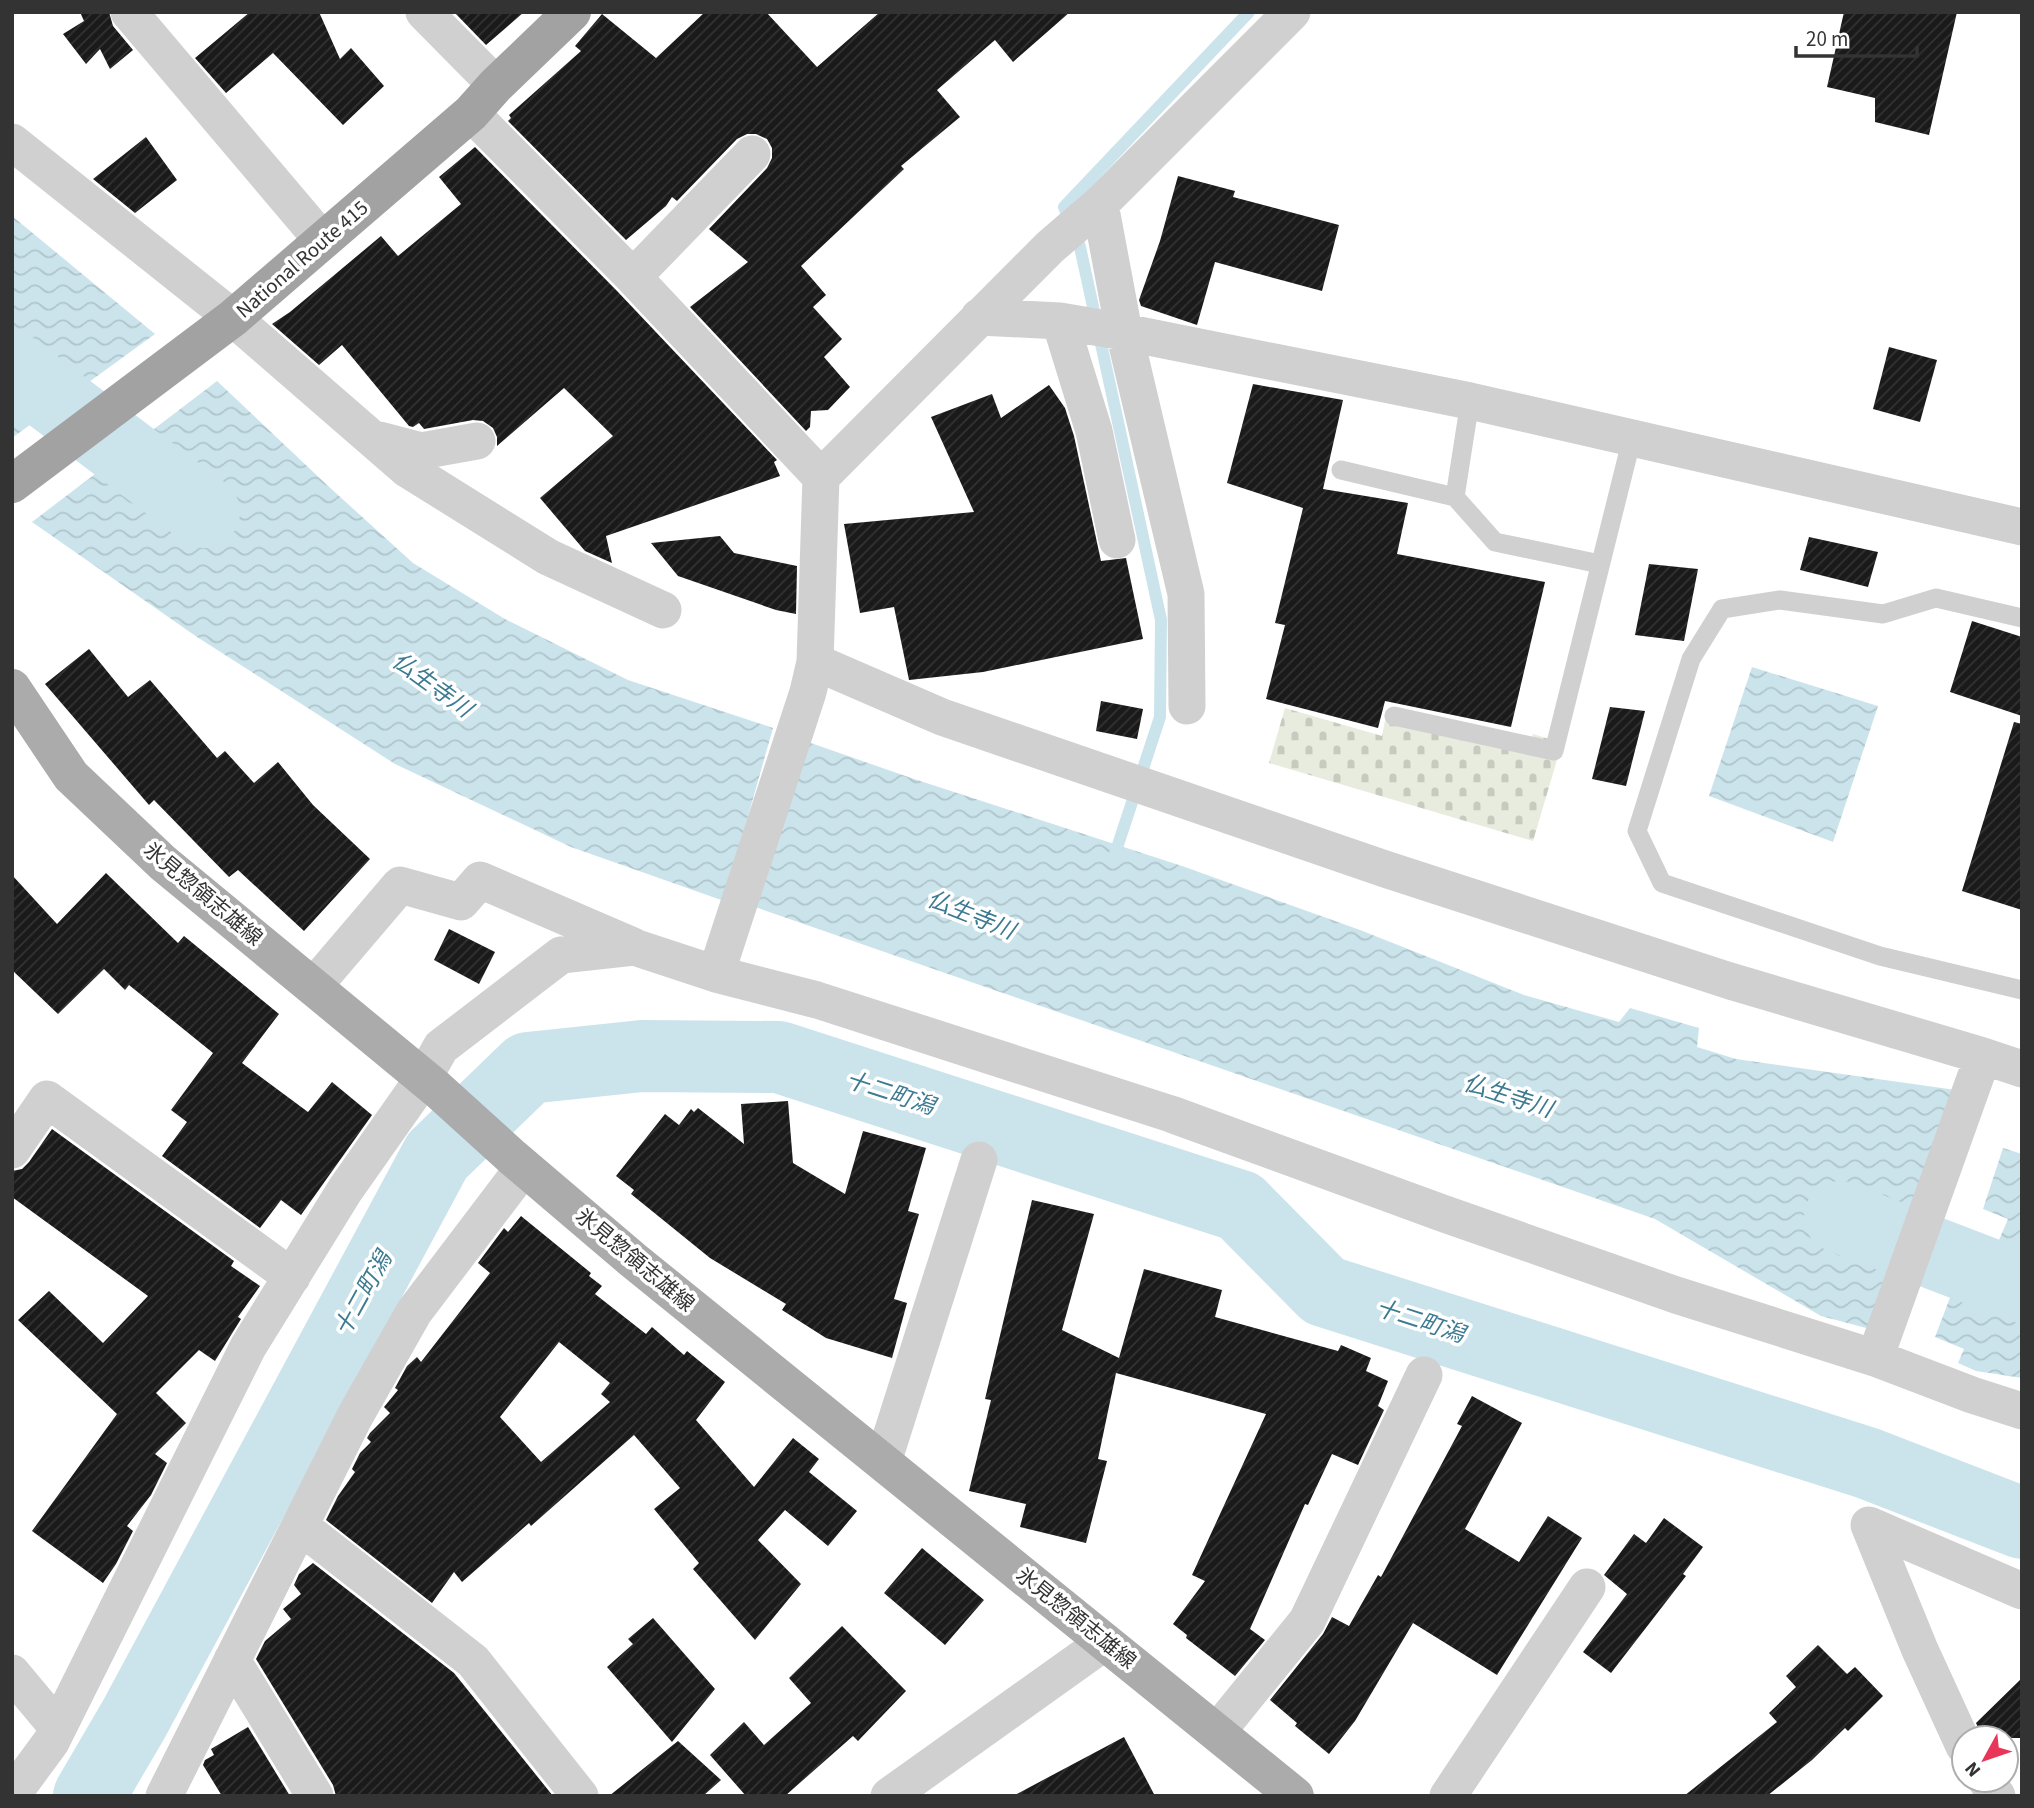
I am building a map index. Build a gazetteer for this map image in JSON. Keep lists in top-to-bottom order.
{
  "streets": {
    "highway": ["National Route 415"],
    "main road": ["氷見惣領志雄線"]
  },
  "water": ["仏生寺川", "十二町潟"],
  "scale_bar": "20 m",
  "north": "bottom left"
}
